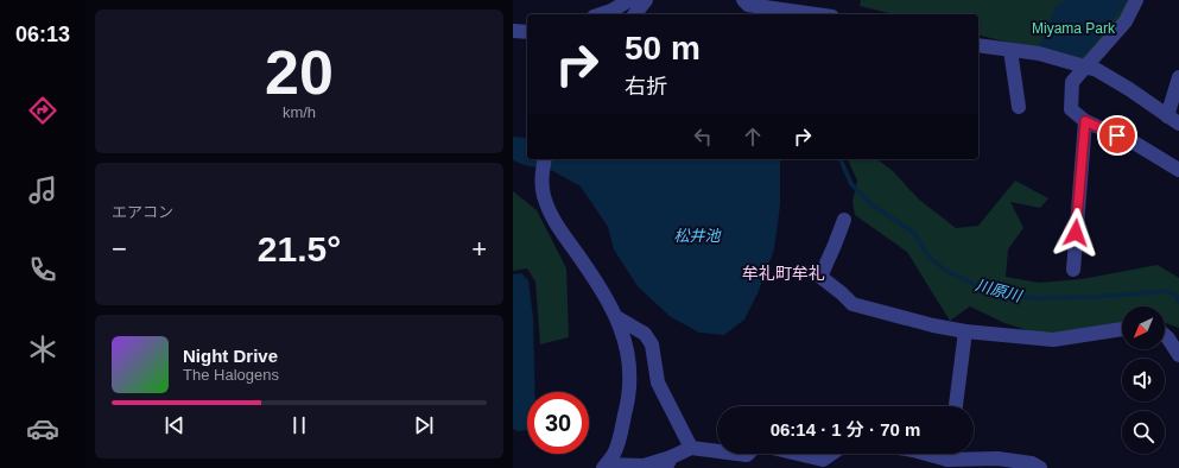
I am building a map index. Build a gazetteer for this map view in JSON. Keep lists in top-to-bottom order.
{
  "districts": ["牟礼町牟礼"],
  "water": ["松井池", "川原川"],
  "parks": ["Miyama Park"],
  "north": "bottom left",
  "page": {
    "tabs": "06:13",
    "tile": [
      ["20", "km/h"],
      "エアコン"
    ],
    "turn": ["50 m", "右折"],
    "heat": ["−", "21.5°", "+"],
    "song": ["Night Drive", "The Halogens"],
    "limit": "30",
    "trip": "06:14 · 1 分 · 70 m"
  }
}
